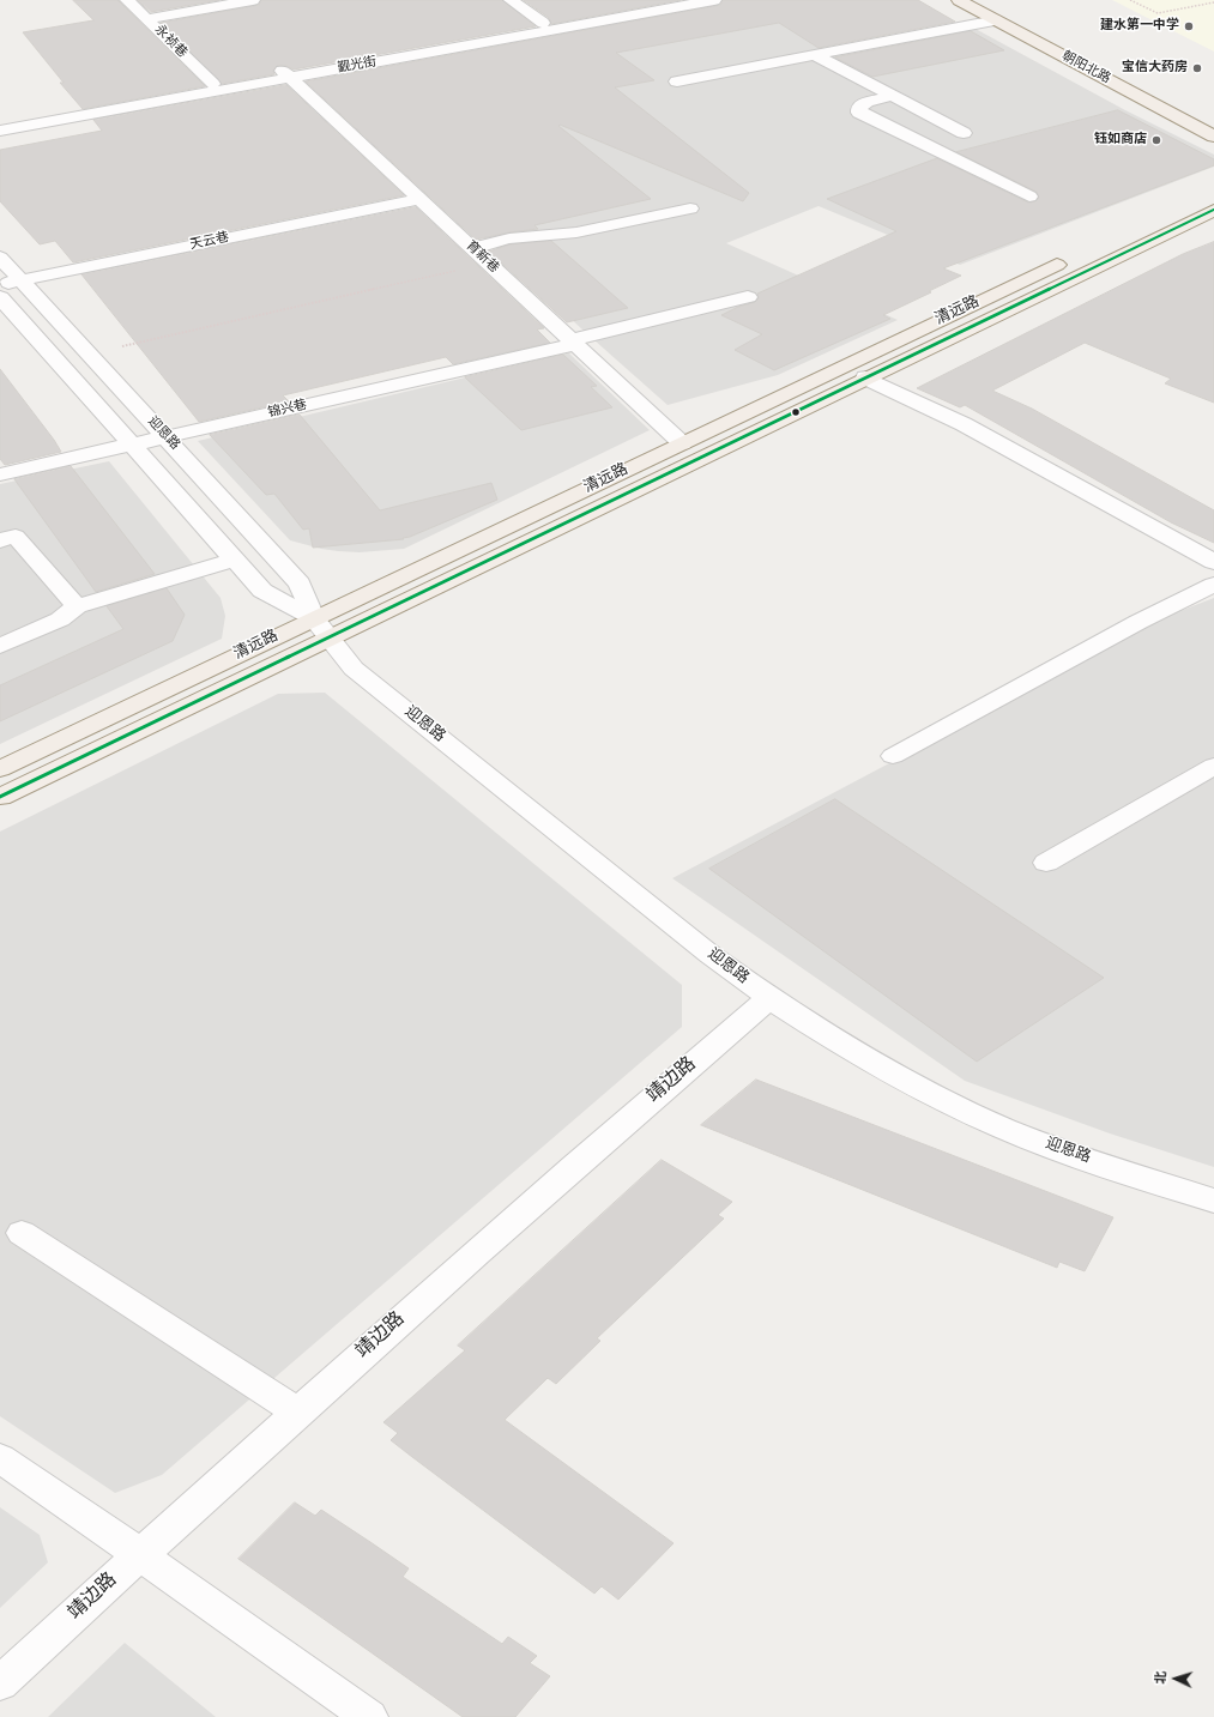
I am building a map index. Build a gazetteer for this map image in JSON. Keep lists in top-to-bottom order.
{
  "streets": {
    "main road": ["朝阳北路", "清远路"],
    "street": [
      "永祯巷",
      "觐光街",
      "天云巷",
      "育新巷",
      "锦兴巷",
      "迎恩路",
      "靖边路"
    ]
  },
  "crossings": [
    ["永祯巷", "觐光街"],
    ["觐光街", "育新巷"],
    ["天云巷", "育新巷"],
    ["天云巷", "迎恩路"],
    ["育新巷", "清远路"],
    ["育新巷", "锦兴巷"],
    ["清远路", "迎恩路"],
    ["锦兴巷", "迎恩路"],
    ["迎恩路", "靖边路"]
  ],
  "places": ["建水第一中学", "宝信大药房", "钰如商店"],
  "north": "left"
}
